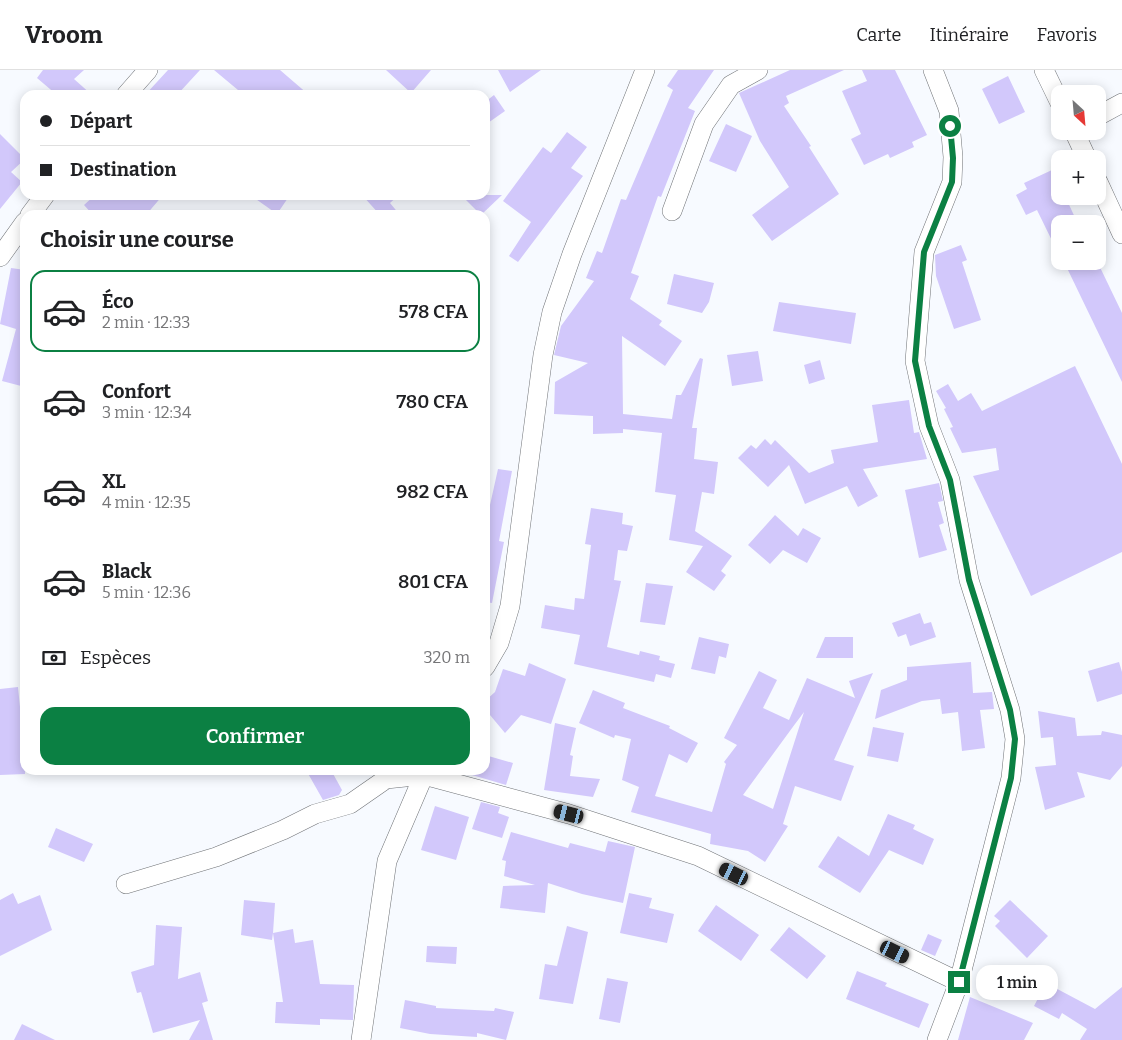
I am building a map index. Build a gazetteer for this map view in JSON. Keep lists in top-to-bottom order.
{
  "north": "bottom right",
  "page": {
    "header": "Vroom",
    "nav": ["Carte", "Itinéraire", "Favoris"],
    "map_buttons": ["+", "−"],
    "banner": ["Départ", "Destination"],
    "heading": "Choisir une course",
    "list": [
      {
        "name": "Éco",
        "note": "2 min · 12:33",
        "value": "578 CFA"
      },
      {
        "name": "Confort",
        "note": "3 min · 12:34",
        "value": "780 CFA"
      },
      {
        "name": "XL",
        "note": "4 min · 12:35",
        "value": "982 CFA"
      },
      {
        "name": "Black",
        "note": "5 min · 12:36",
        "value": "801 CFA"
      }
    ],
    "pay": ["Espèces", "320 m"],
    "buttons": "Confirmer",
    "bubble": "1 min"
  }
}
